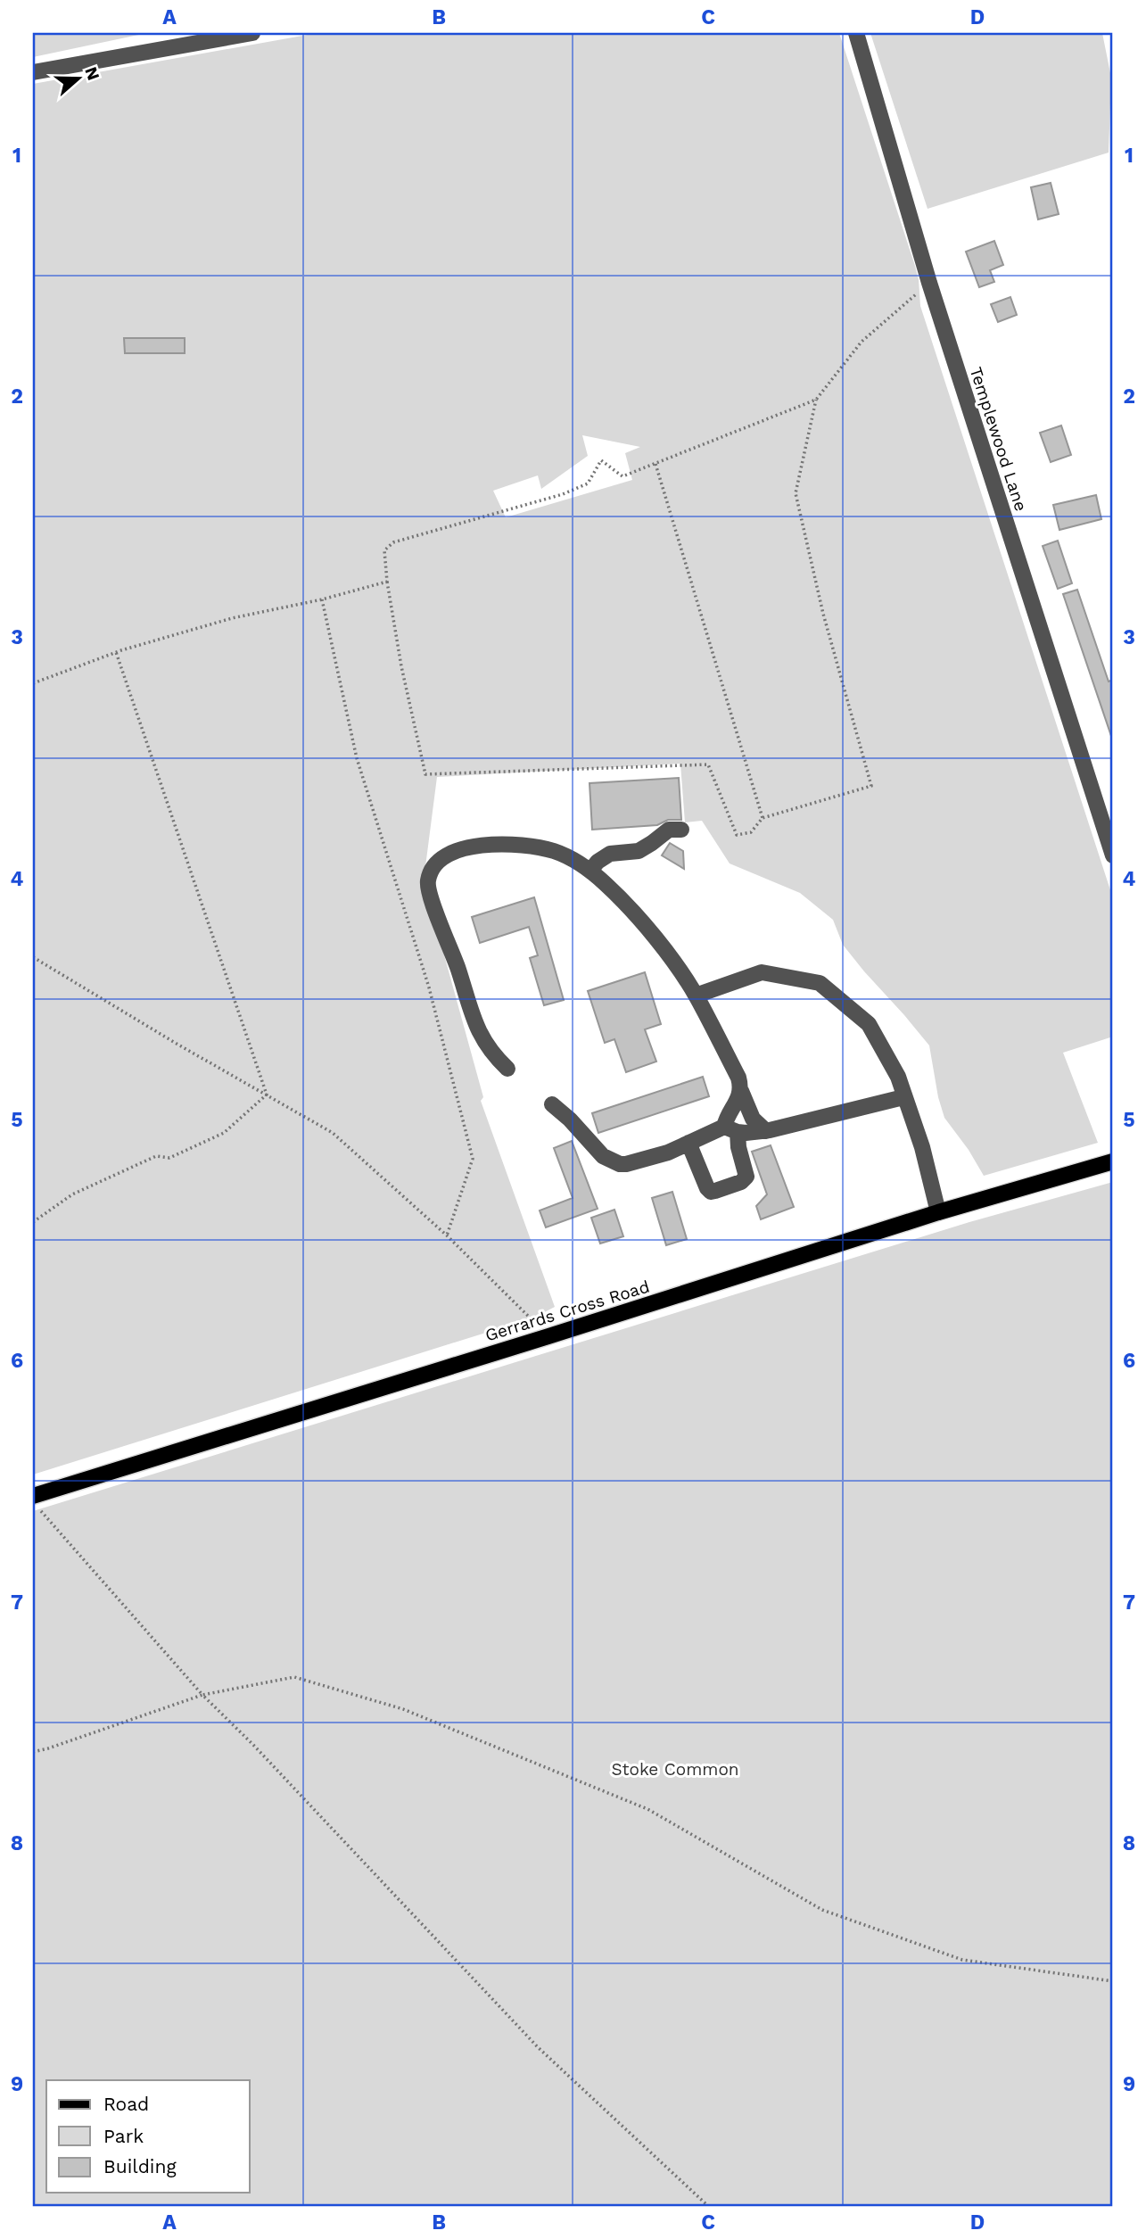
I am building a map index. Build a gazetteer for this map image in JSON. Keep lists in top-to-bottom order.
{
  "streets": {
    "main road": ["Gerrards Cross Road"],
    "street": ["Templewood Lane"]
  },
  "parks": ["Stoke Common"],
  "legend": ["Road", "Park", "Building"],
  "north": "right",
  "grid": {
    "columns": [
      "A",
      "B",
      "C",
      "D"
    ],
    "rows": [
      "1",
      "2",
      "3",
      "4",
      "5",
      "6",
      "7",
      "8",
      "9"
    ]
  }
}
